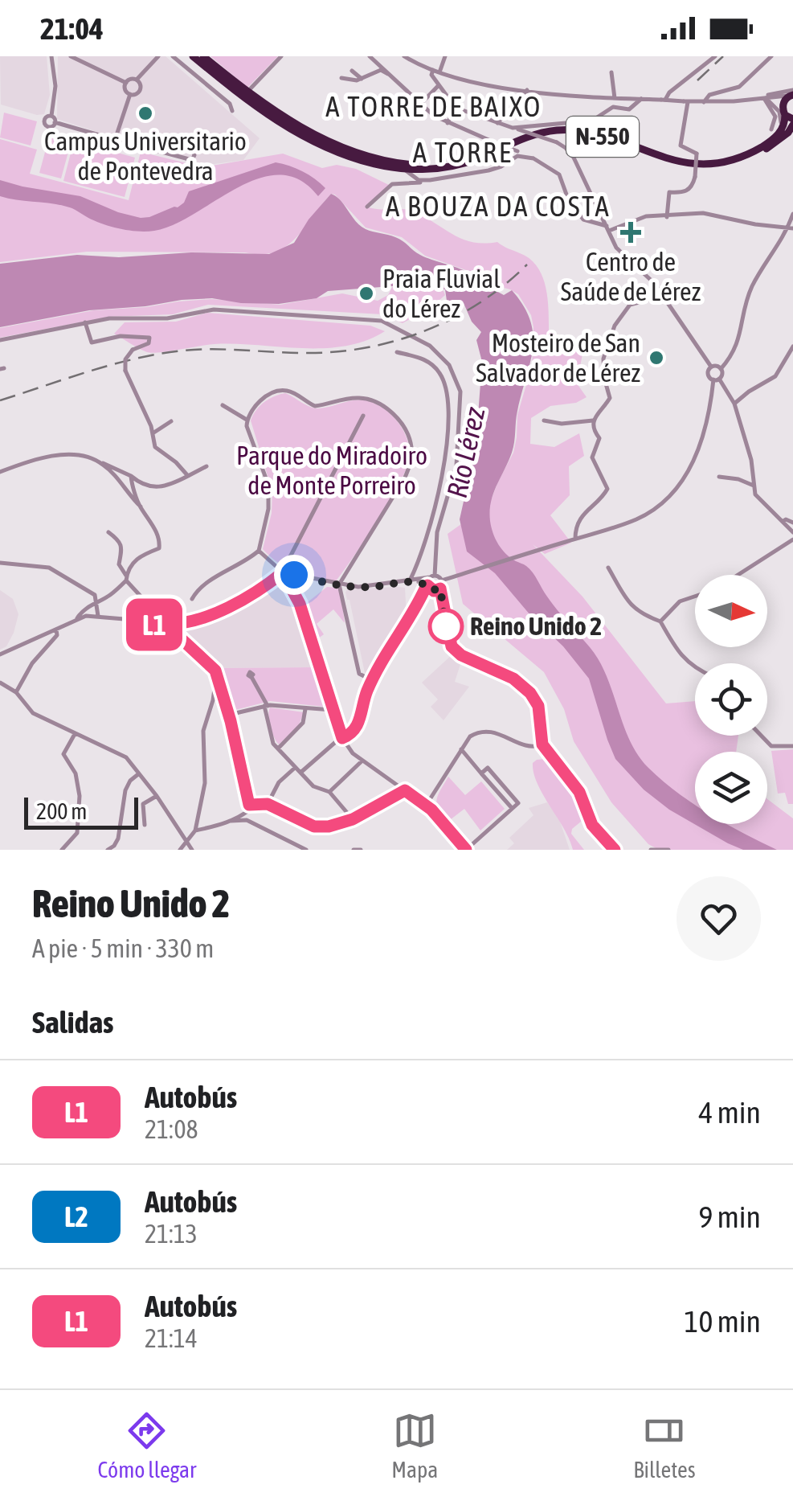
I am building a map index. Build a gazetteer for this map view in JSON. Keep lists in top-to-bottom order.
{
  "streets": {
    "highway": ["N-550"]
  },
  "districts": ["A TORRE DE BAIXO", "A TORRE", "A BOUZA DA COSTA"],
  "water": ["Río Lérez"],
  "parks": ["Parque do Miradoiro de Monte Porreiro"],
  "places": {
    "other": [
      "Campus Universitario de Pontevedra",
      "Praia Fluvial do Lérez",
      "Mosteiro de San Salvador de Lérez",
      "Reino Unido 2"
    ],
    "health": ["Centro de Saúde de Lérez"]
  },
  "lines": ["bus line L1"],
  "scale_bar": "200 m",
  "north": "right",
  "page": {
    "status": "21:04",
    "on_map": "L1",
    "scale": "200 m",
    "heading": [
      ["Reino Unido 2", "A pie · 5 min · 330 m"],
      "Salidas"
    ],
    "list": [
      {
        "mark": "L1",
        "name": "Autobús",
        "note": "21:08",
        "value": "4 min"
      },
      {
        "mark": "L2",
        "name": "Autobús",
        "note": "21:13",
        "value": "9 min"
      },
      {
        "mark": "L1",
        "name": "Autobús",
        "note": "21:14",
        "value": "10 min"
      }
    ],
    "tabs": ["Cómo llegar", "Mapa", "Billetes"]
  }
}
